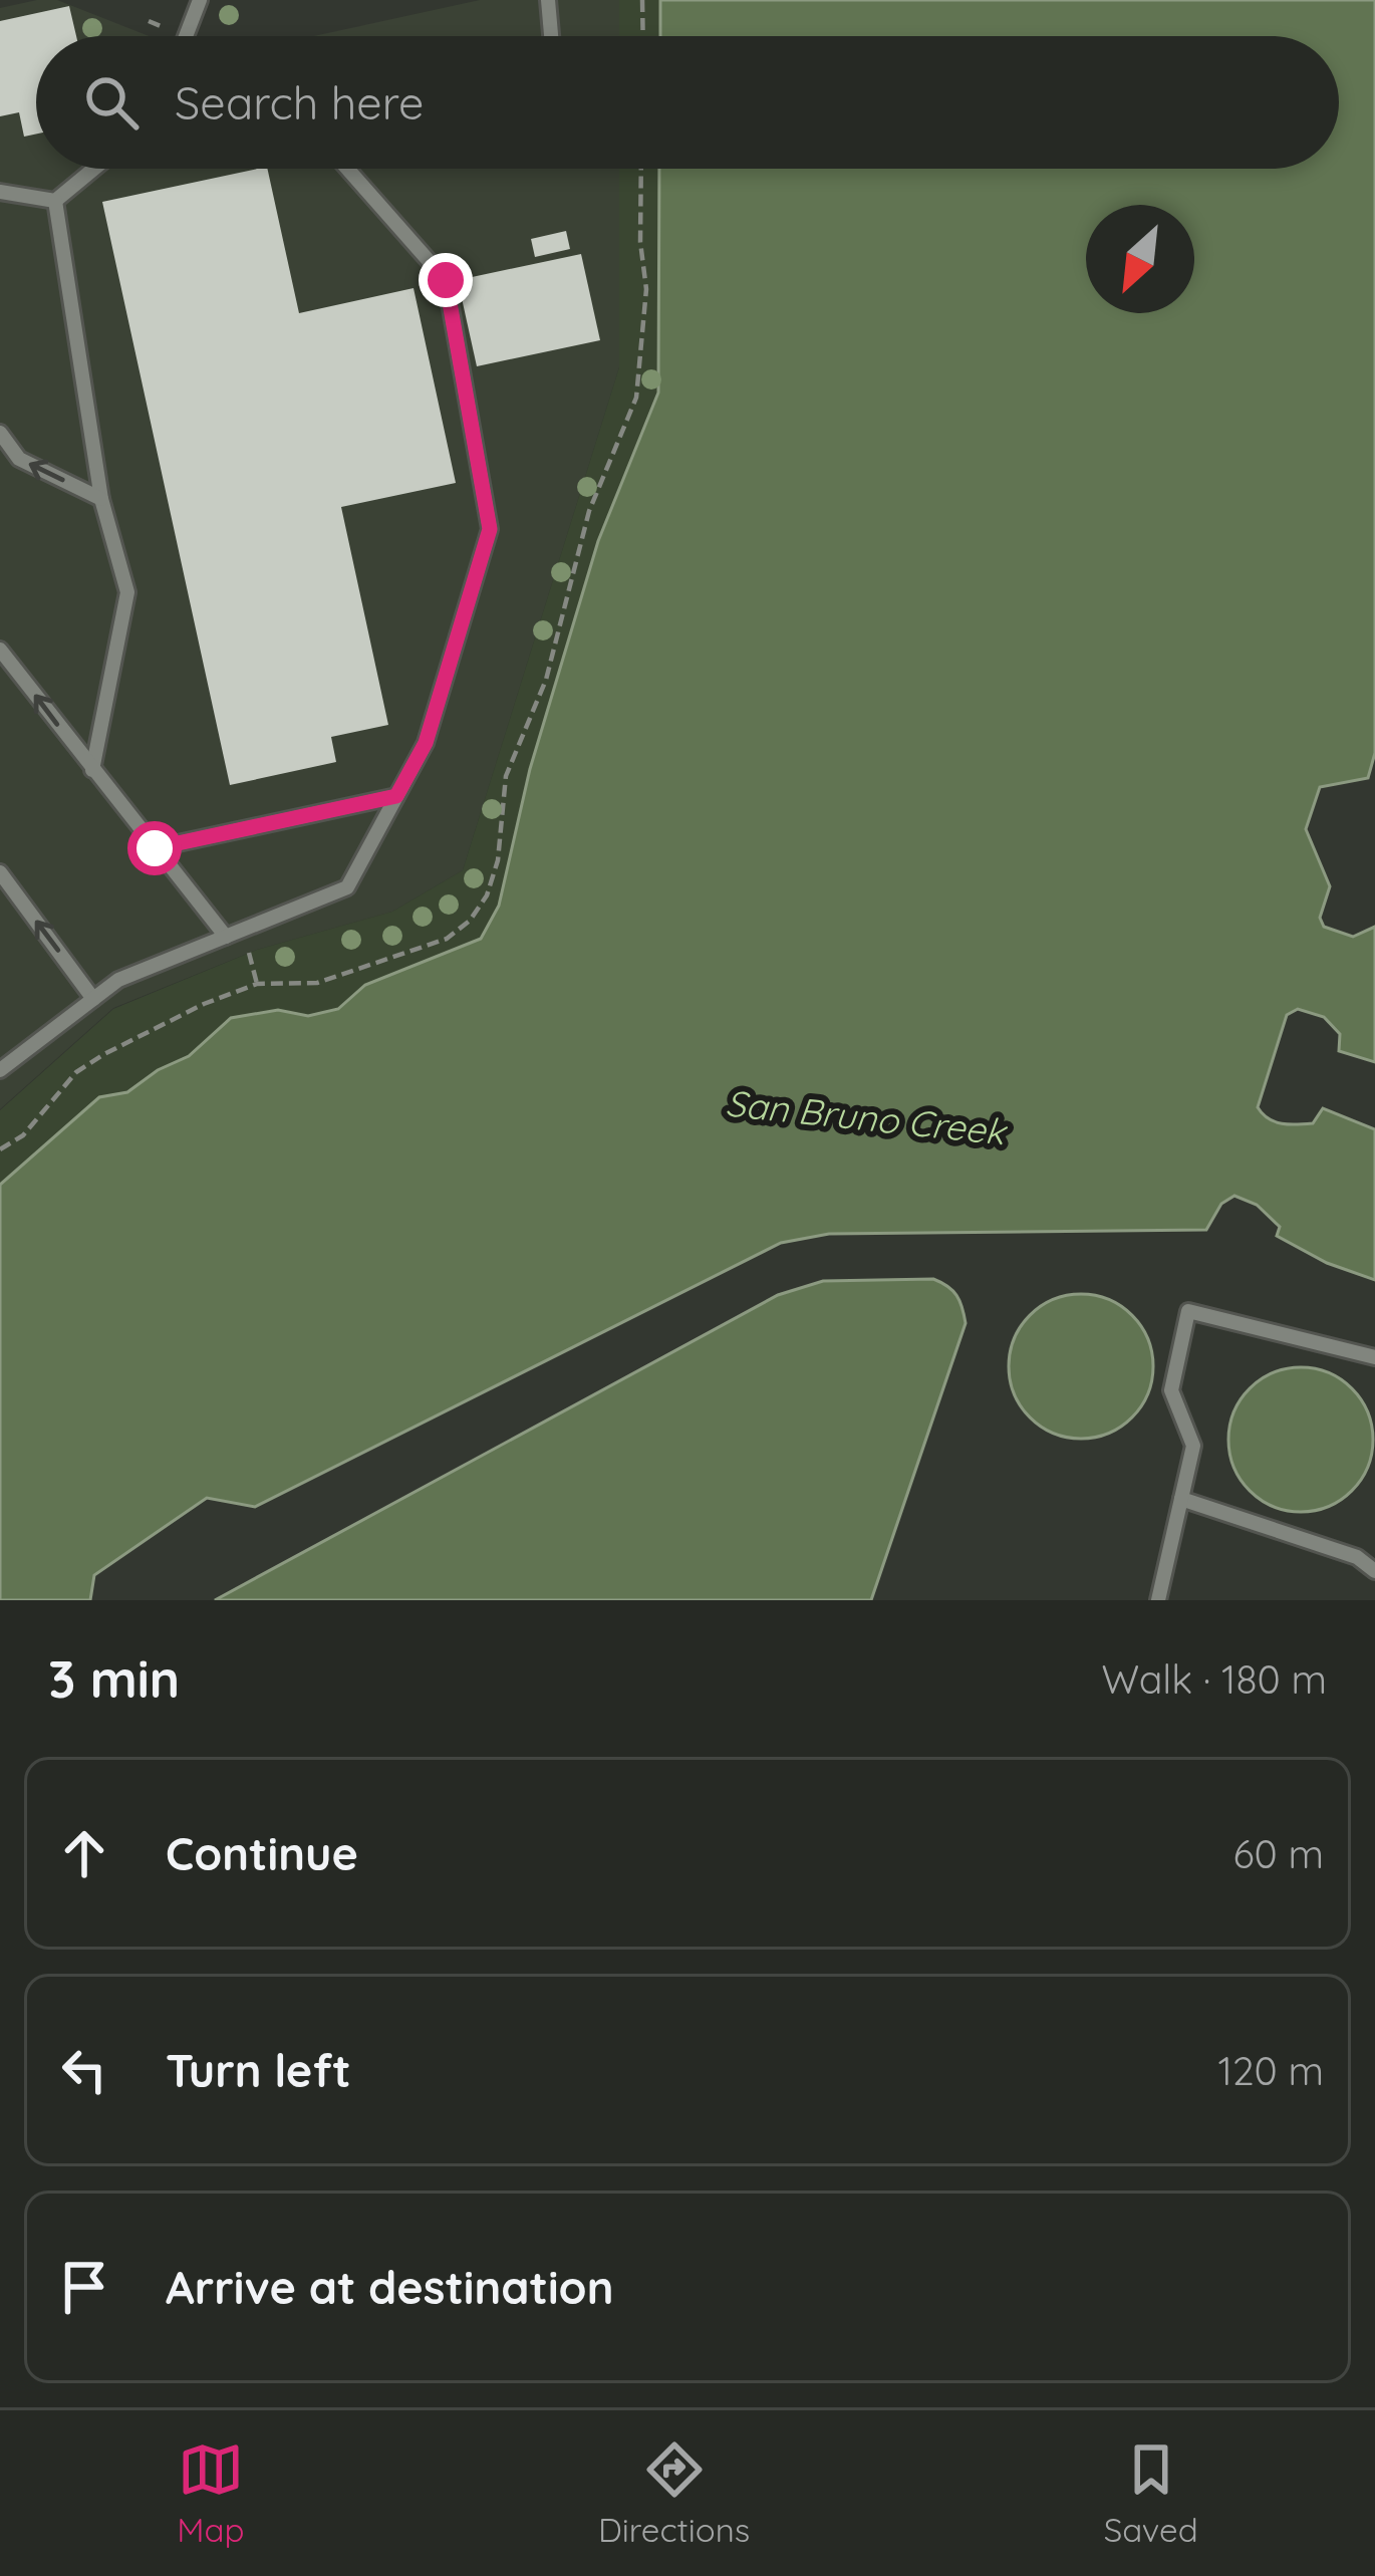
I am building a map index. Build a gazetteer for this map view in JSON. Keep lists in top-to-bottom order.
{
  "water": ["San Bruno Creek"],
  "north": "bottom left",
  "page": {
    "search": "Search here",
    "heading": ["3 min", "Walk · 180 m"],
    "list": [
      ["Continue", "60 m"],
      ["Turn left", "120 m"],
      "Arrive at destination"
    ],
    "nav": ["Map", "Directions", "Saved"]
  }
}
